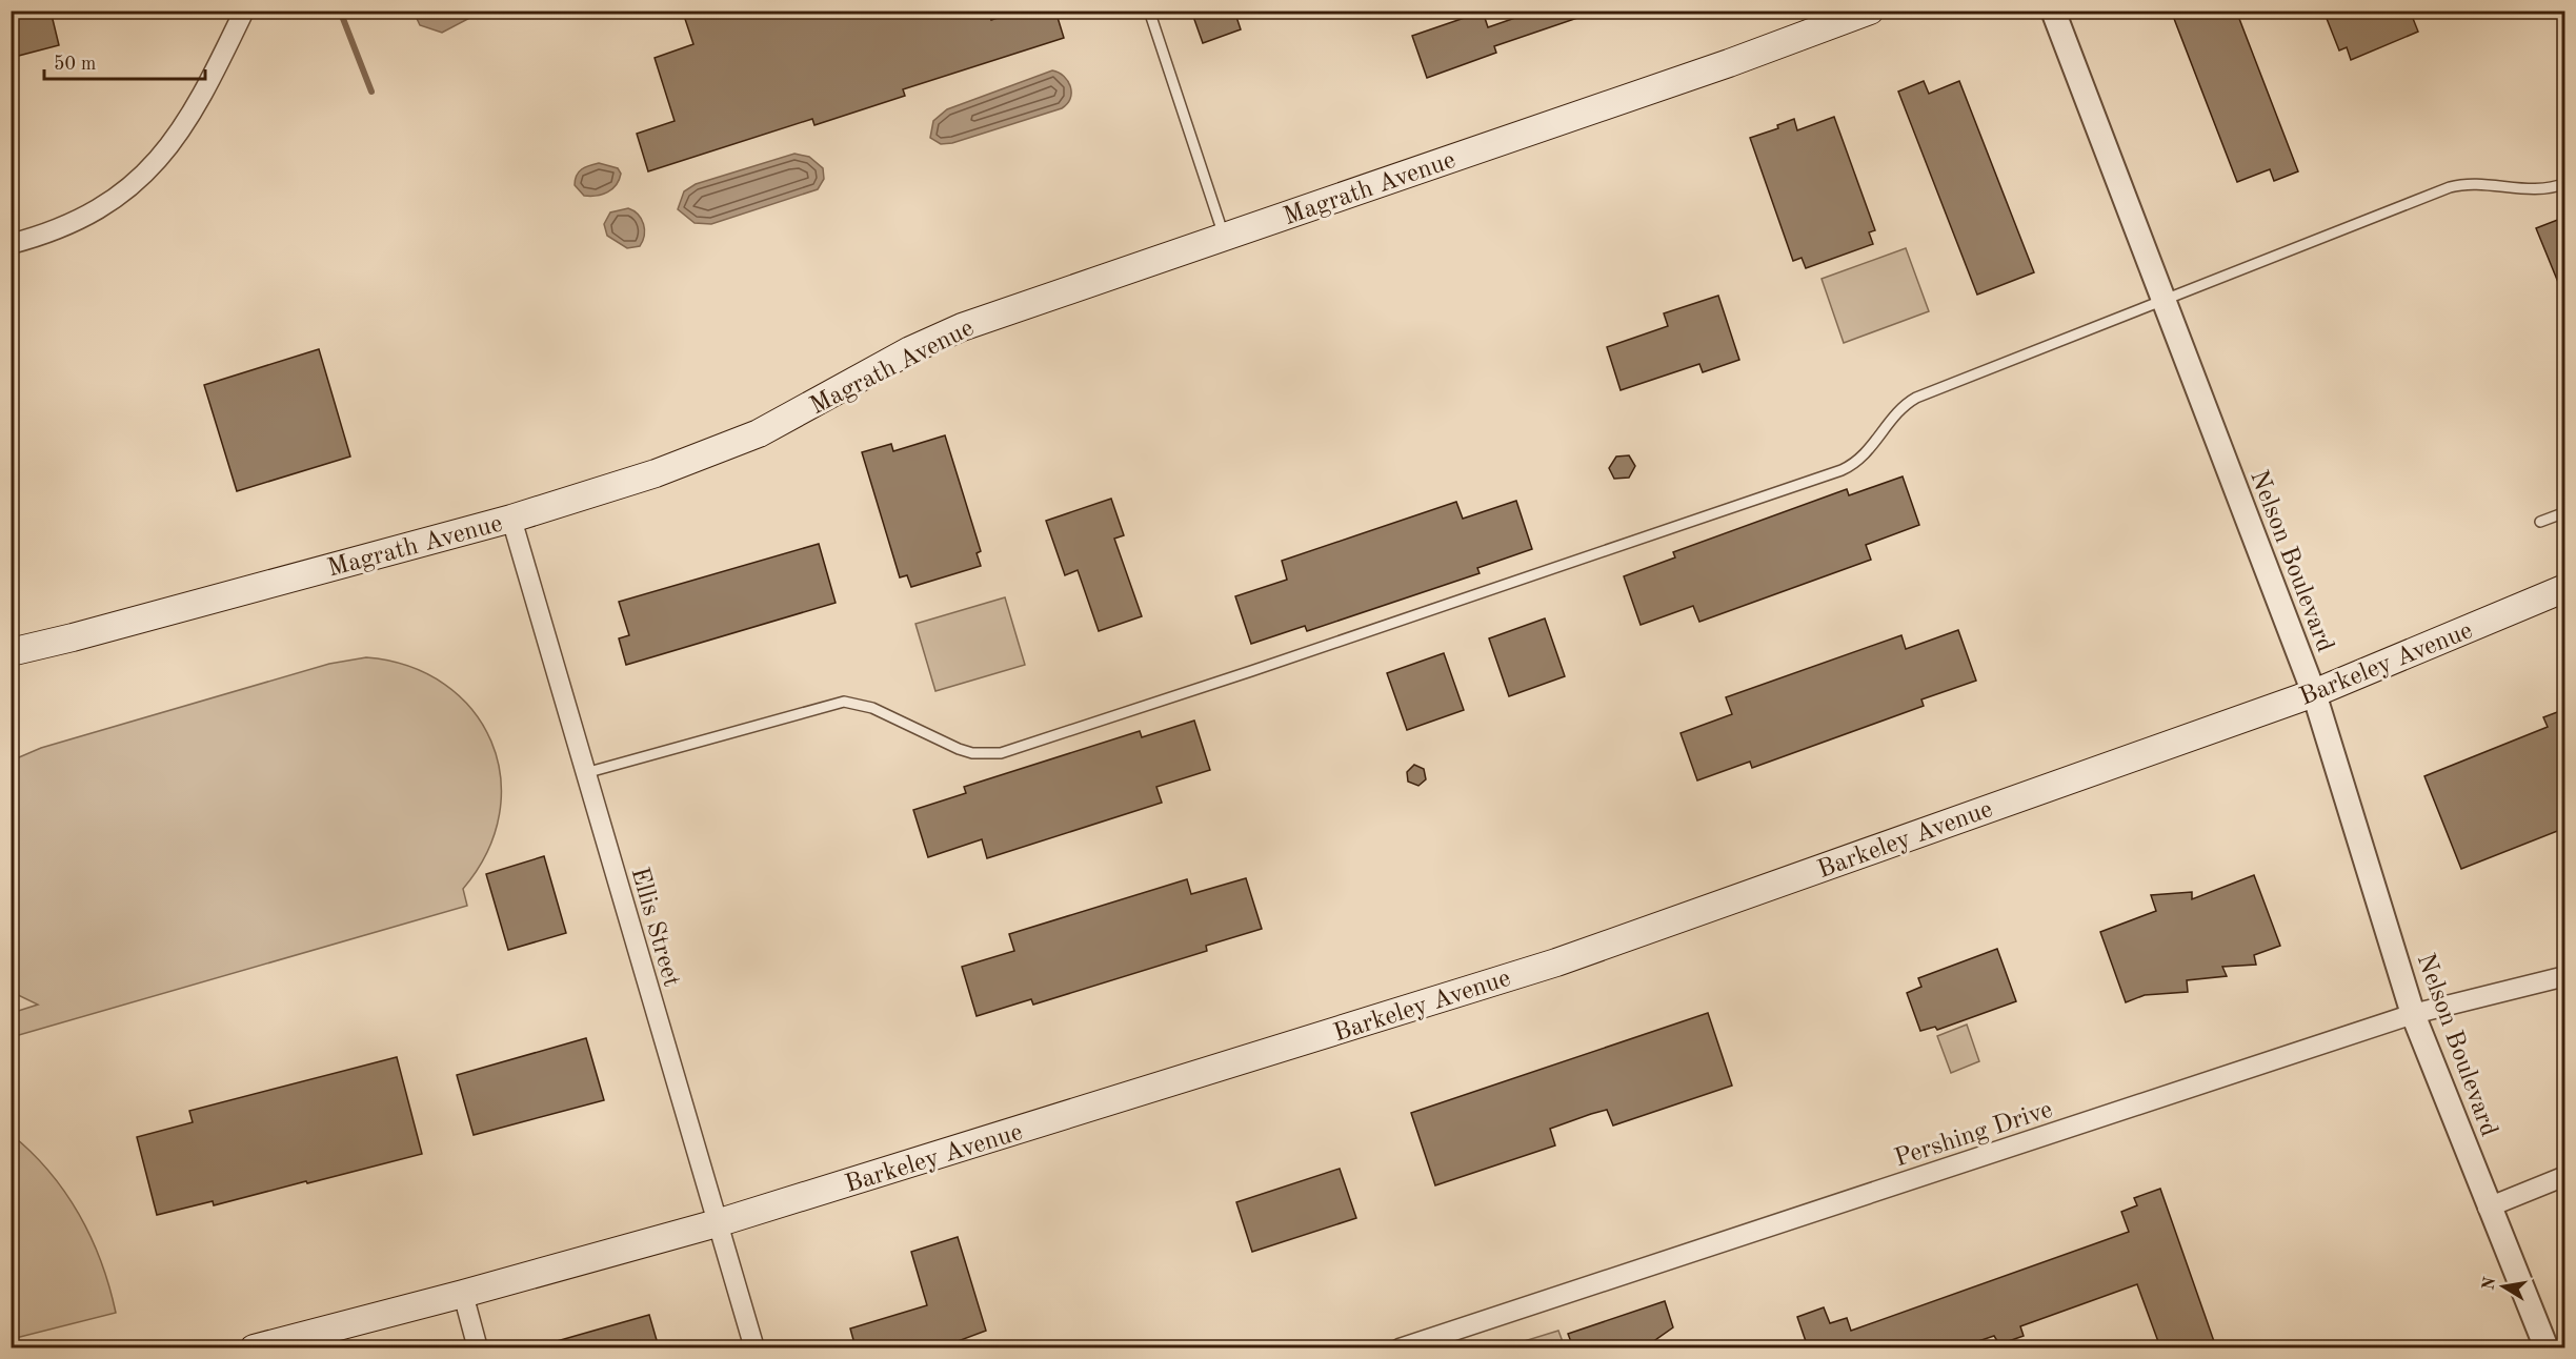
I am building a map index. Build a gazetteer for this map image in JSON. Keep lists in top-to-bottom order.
{
  "streets": {
    "main road": ["Magrath Avenue", "Barkeley Avenue"],
    "street": ["Nelson Boulevard", "Ellis Street", "Pershing Drive"]
  },
  "crossings": [
    ["Magrath Avenue", "Ellis Street"],
    ["Nelson Boulevard", "Barkeley Avenue"],
    ["Nelson Boulevard", "Pershing Drive"],
    ["Barkeley Avenue", "Ellis Street"]
  ],
  "scale_bar": "50 m",
  "north": "left"
}
